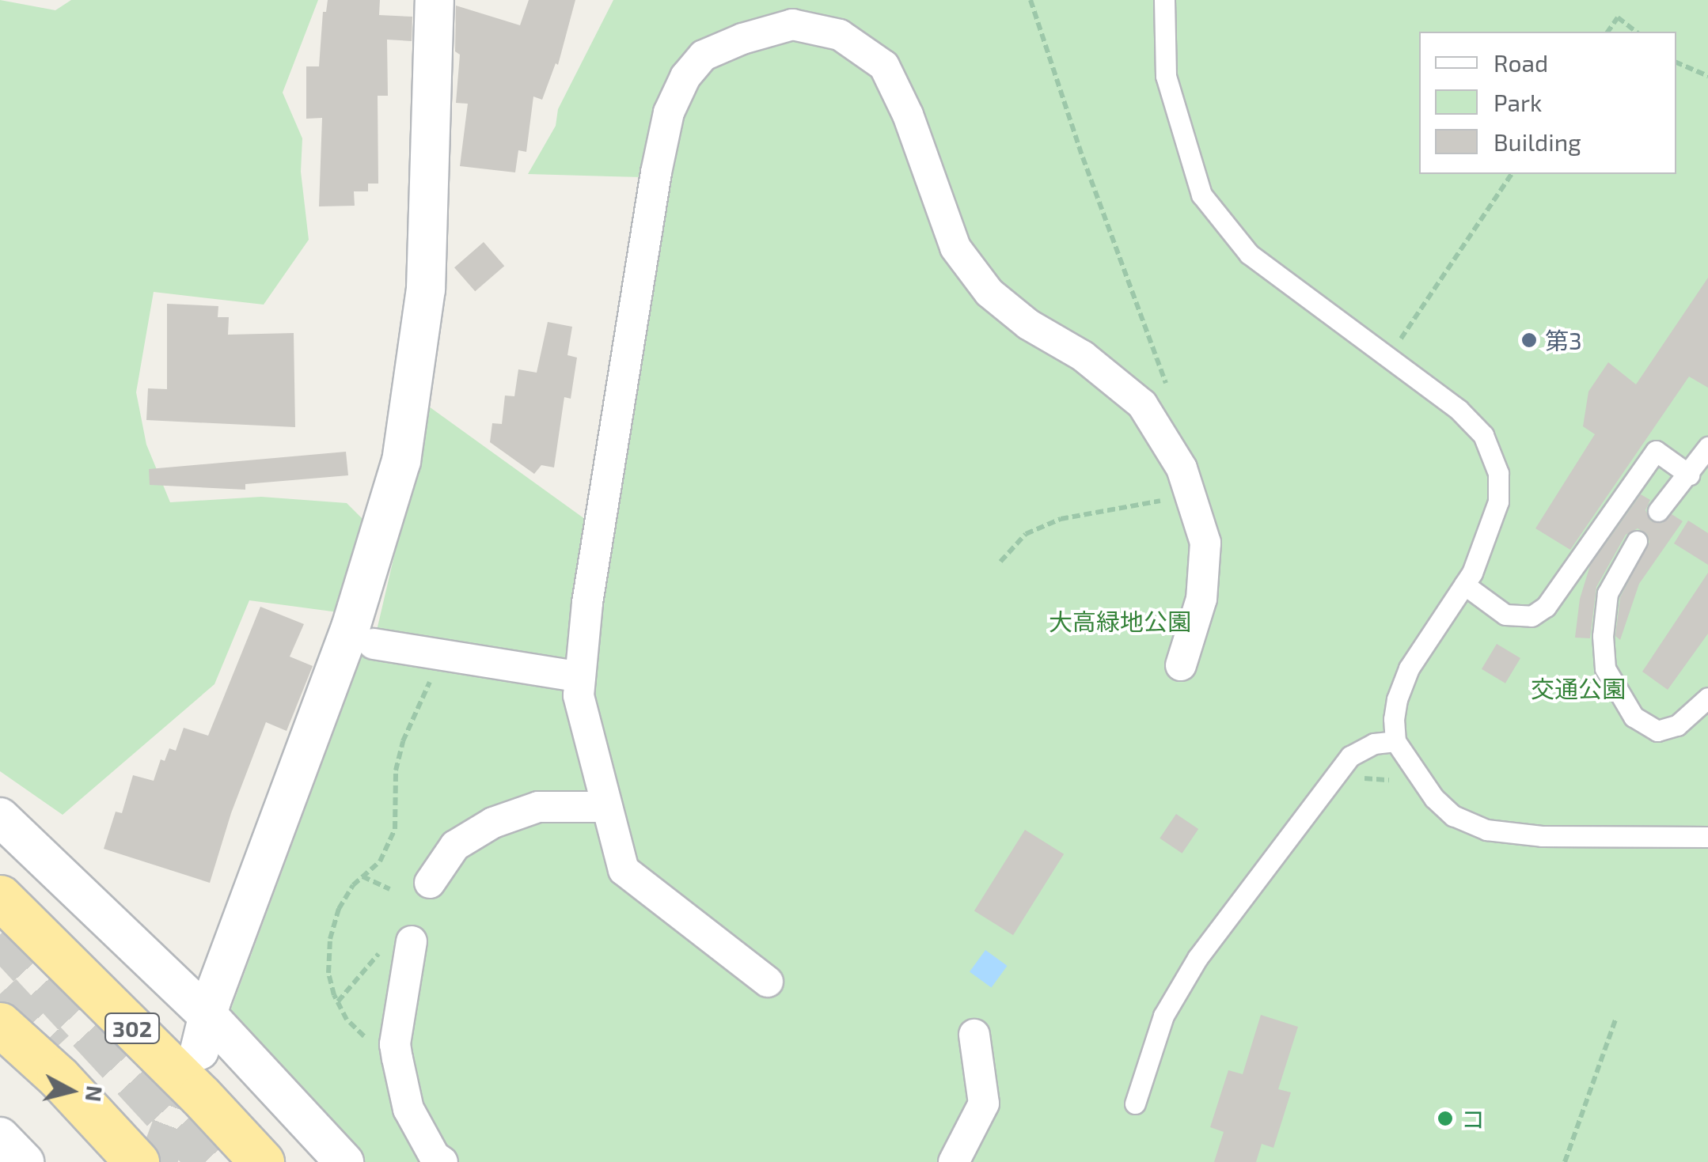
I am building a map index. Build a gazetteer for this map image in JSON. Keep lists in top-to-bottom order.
{
  "streets": {
    "highway": ["302"]
  },
  "parks": ["大高緑地公園", "交通公園"],
  "places": ["第3", "コ"],
  "legend": ["Road", "Park", "Building"],
  "north": "right"
}
